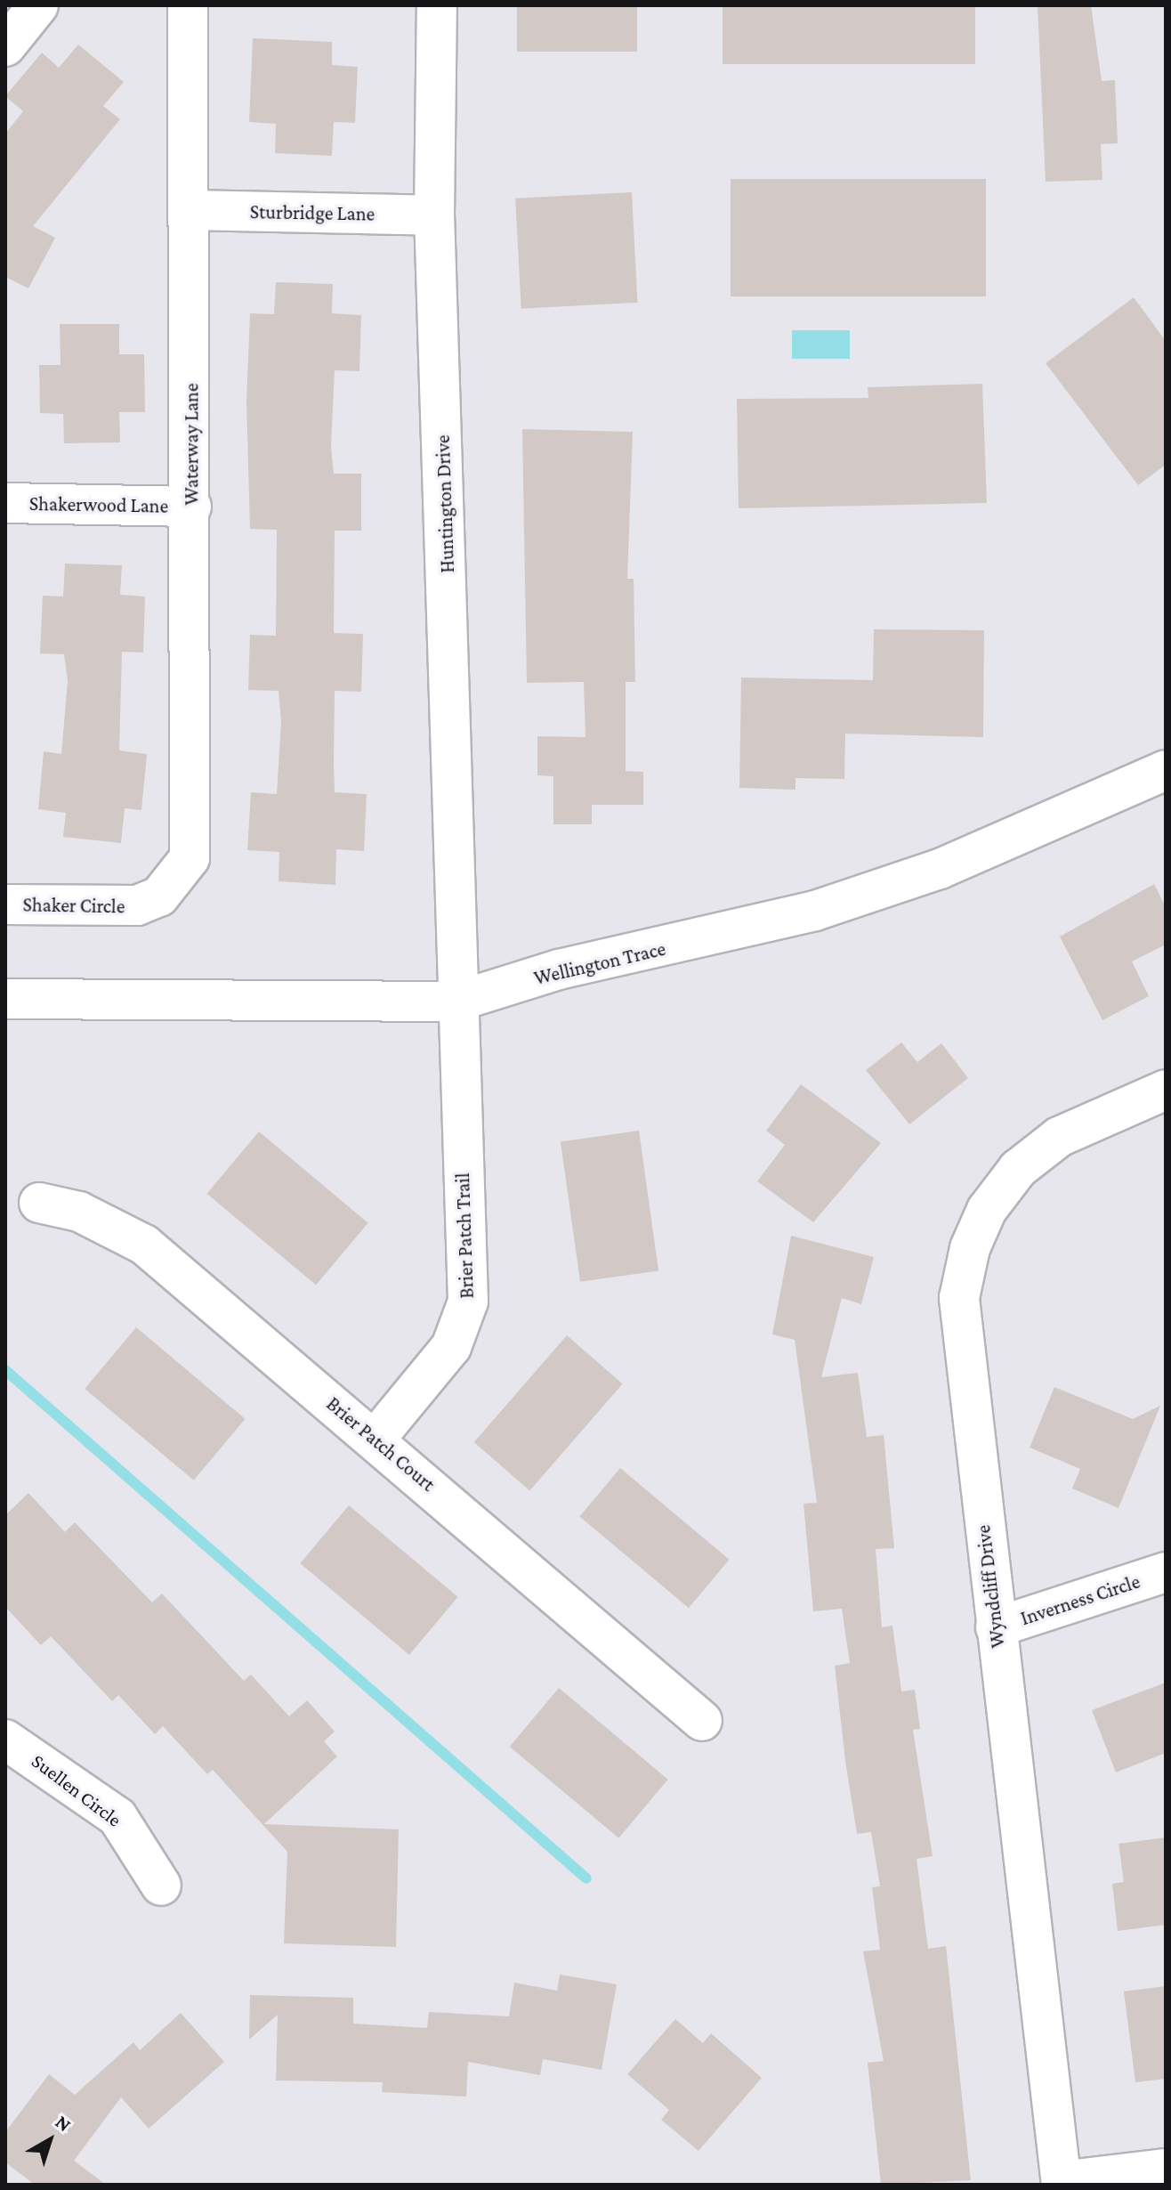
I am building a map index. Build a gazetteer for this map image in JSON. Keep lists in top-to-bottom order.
{
  "streets": {
    "street": [
      "Sturbridge Lane",
      "Waterway Lane",
      "Huntington Drive",
      "Shakerwood Lane",
      "Shaker Circle",
      "Wellington Trace",
      "Brier Patch Trail",
      "Brier Patch Court",
      "Wyndcliff Drive",
      "Inverness Circle",
      "Suellen Circle"
    ]
  },
  "crossings": [
    ["Sturbridge Lane", "Waterway Lane"],
    ["Sturbridge Lane", "Huntington Drive"],
    ["Waterway Lane", "Shakerwood Lane"],
    ["Waterway Lane", "Shaker Circle"],
    ["Huntington Drive", "Wellington Trace"],
    ["Huntington Drive", "Brier Patch Trail"],
    ["Wellington Trace", "Brier Patch Trail"],
    ["Brier Patch Trail", "Brier Patch Court"],
    ["Wyndcliff Drive", "Inverness Circle"]
  ],
  "north": "top right"
}
